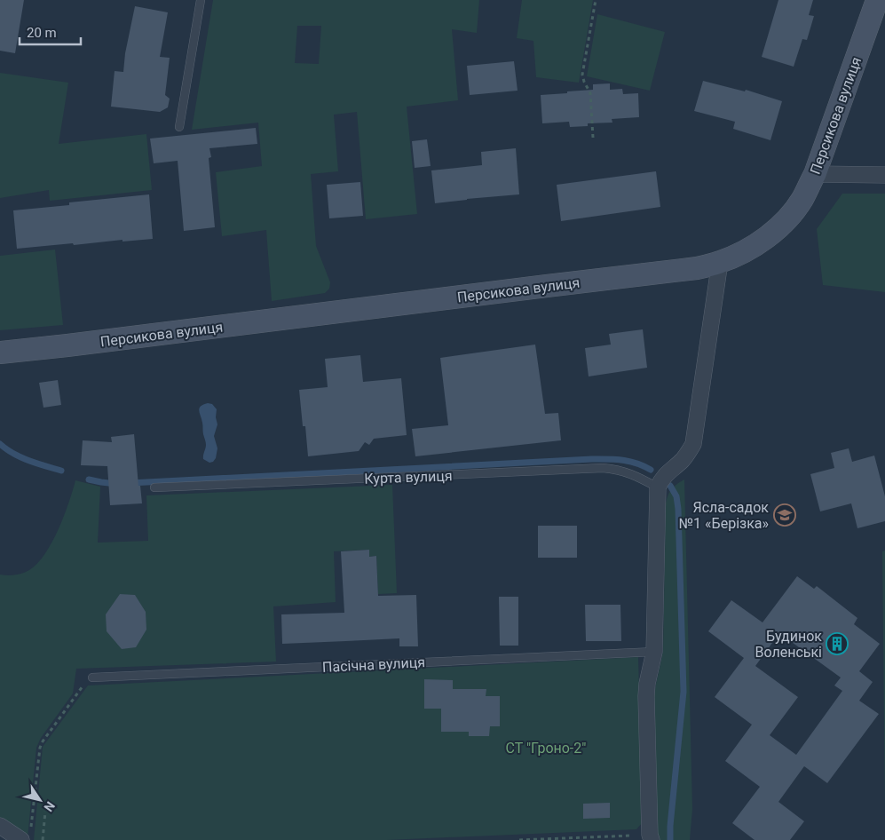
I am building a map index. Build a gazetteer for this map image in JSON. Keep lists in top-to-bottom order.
{
  "streets": {
    "main road": ["Персикова вулиця"],
    "lane": ["Курта вулиця", "Пасічна вулиця"]
  },
  "parks": ["СТ \"Гроно-2\""],
  "places": {
    "school or university": ["Ясла-садок №1 «Берізка»"],
    "building": ["Будинок Воленські"]
  },
  "scale_bar": "20 m",
  "north": "bottom right"
}
